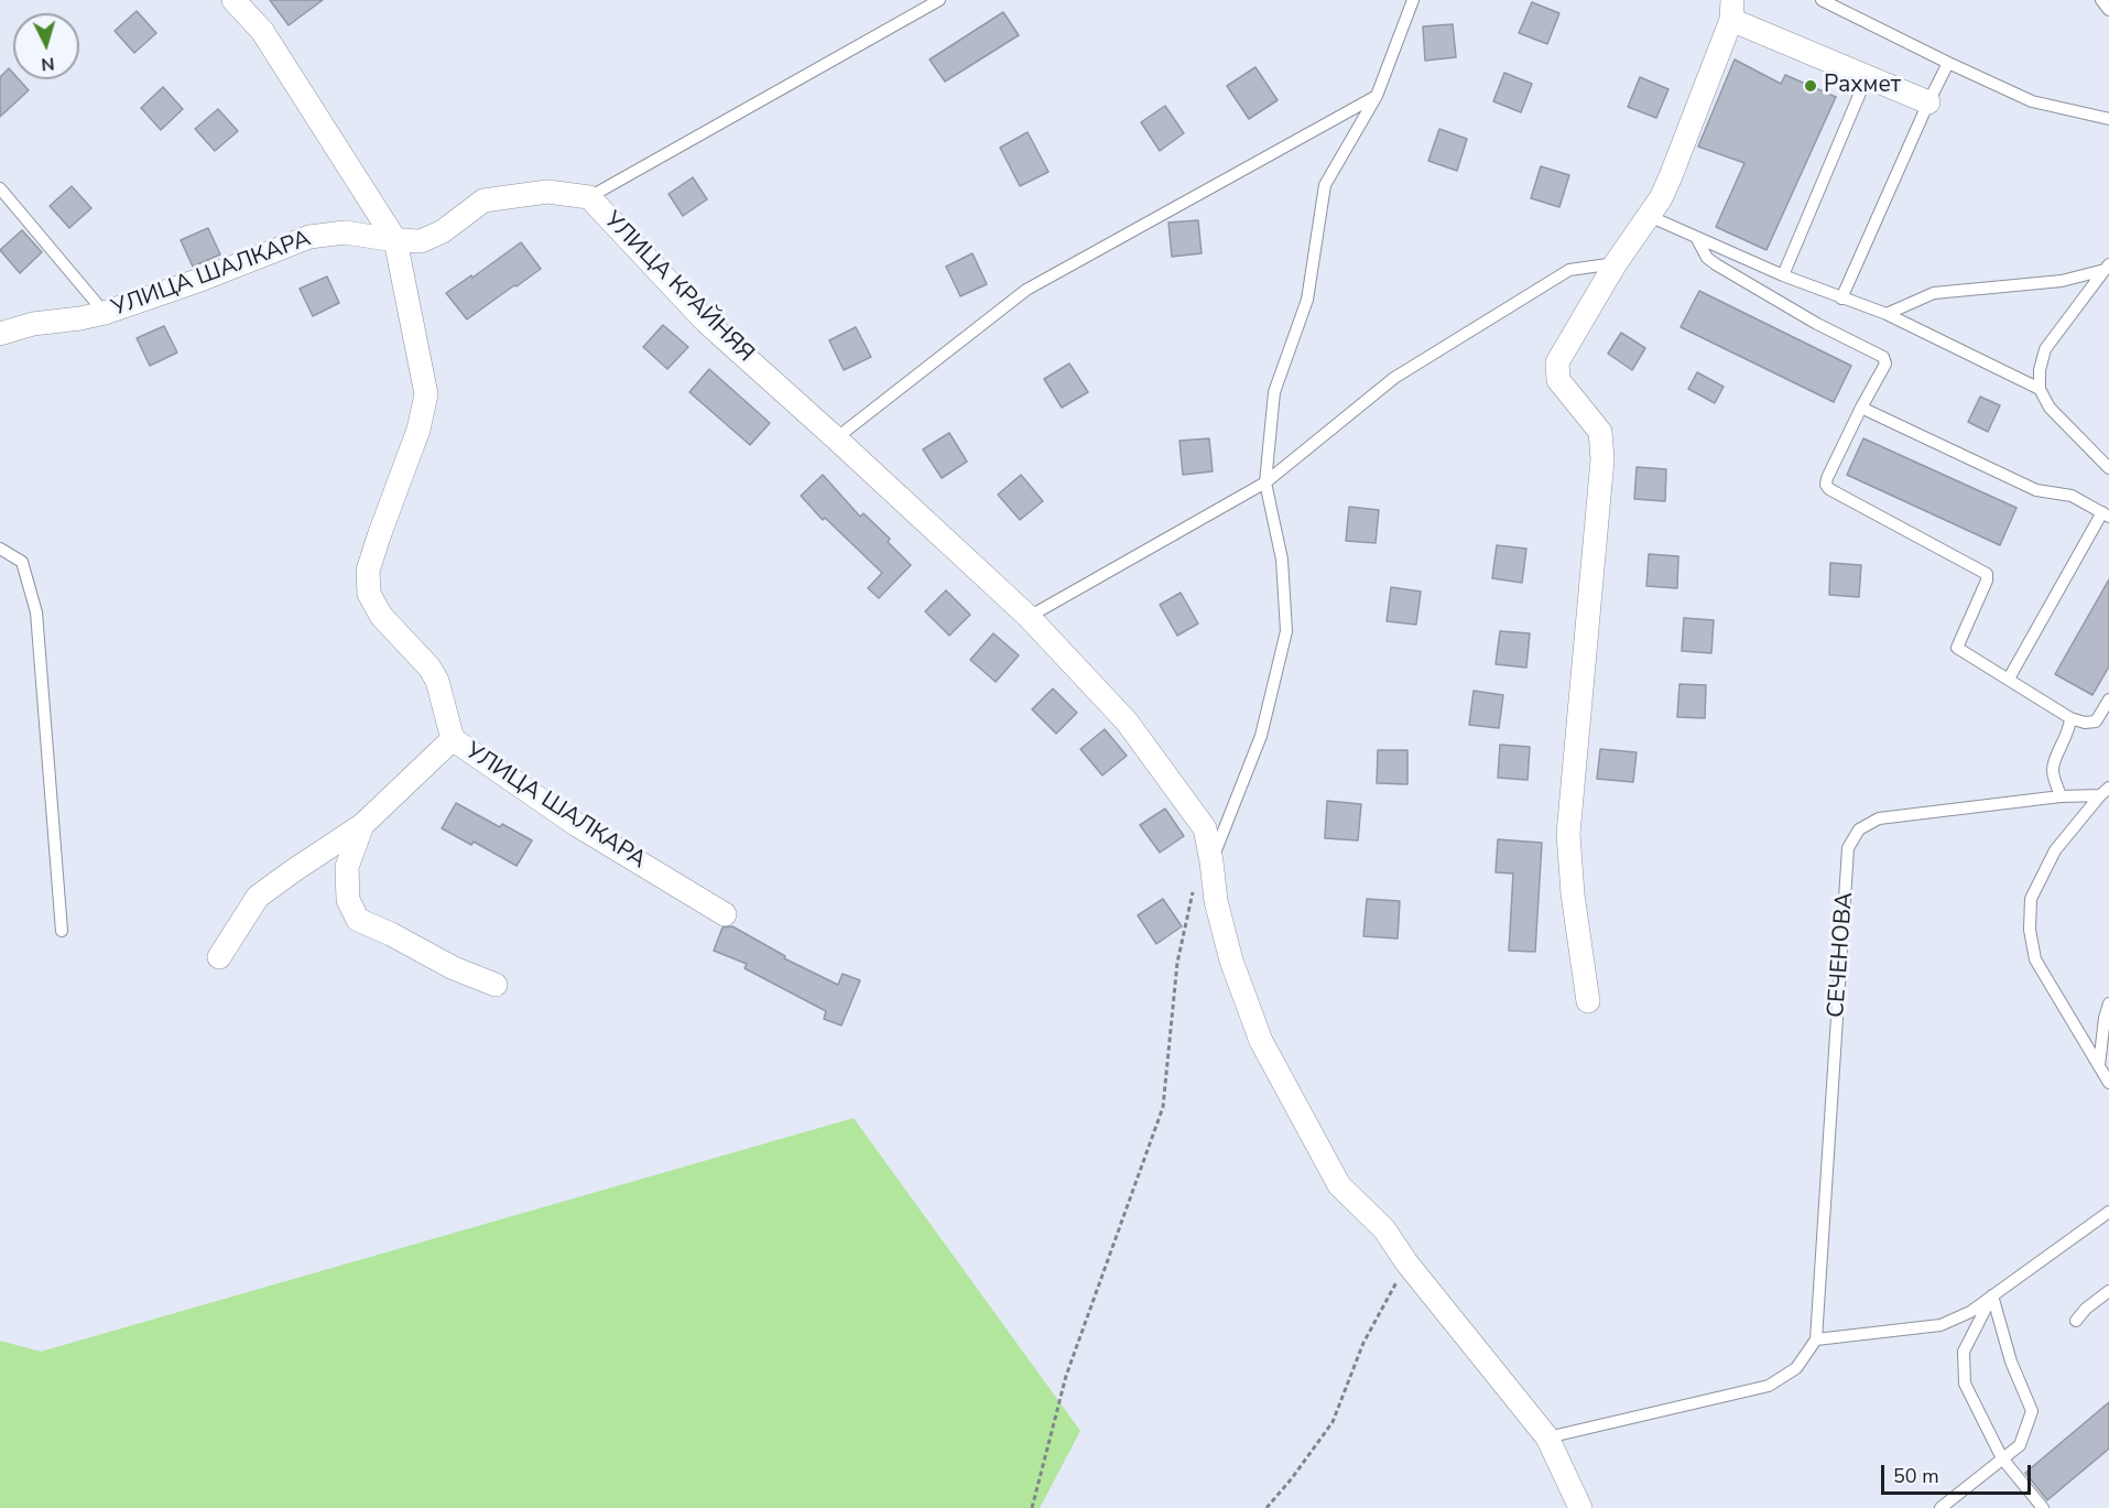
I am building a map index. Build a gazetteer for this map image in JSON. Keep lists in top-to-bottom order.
{
  "streets": {
    "street": ["УЛИЦА ШАЛКАРА", "УЛИЦА КРАЙНЯЯ"],
    "lane": ["СЕЧЕНОВА"]
  },
  "crossings": [
    ["УЛИЦА ШАЛКАРА", "УЛИЦА КРАЙНЯЯ"]
  ],
  "places": ["Рахмет"],
  "scale_bar": "50 m",
  "north": "bottom"
}
